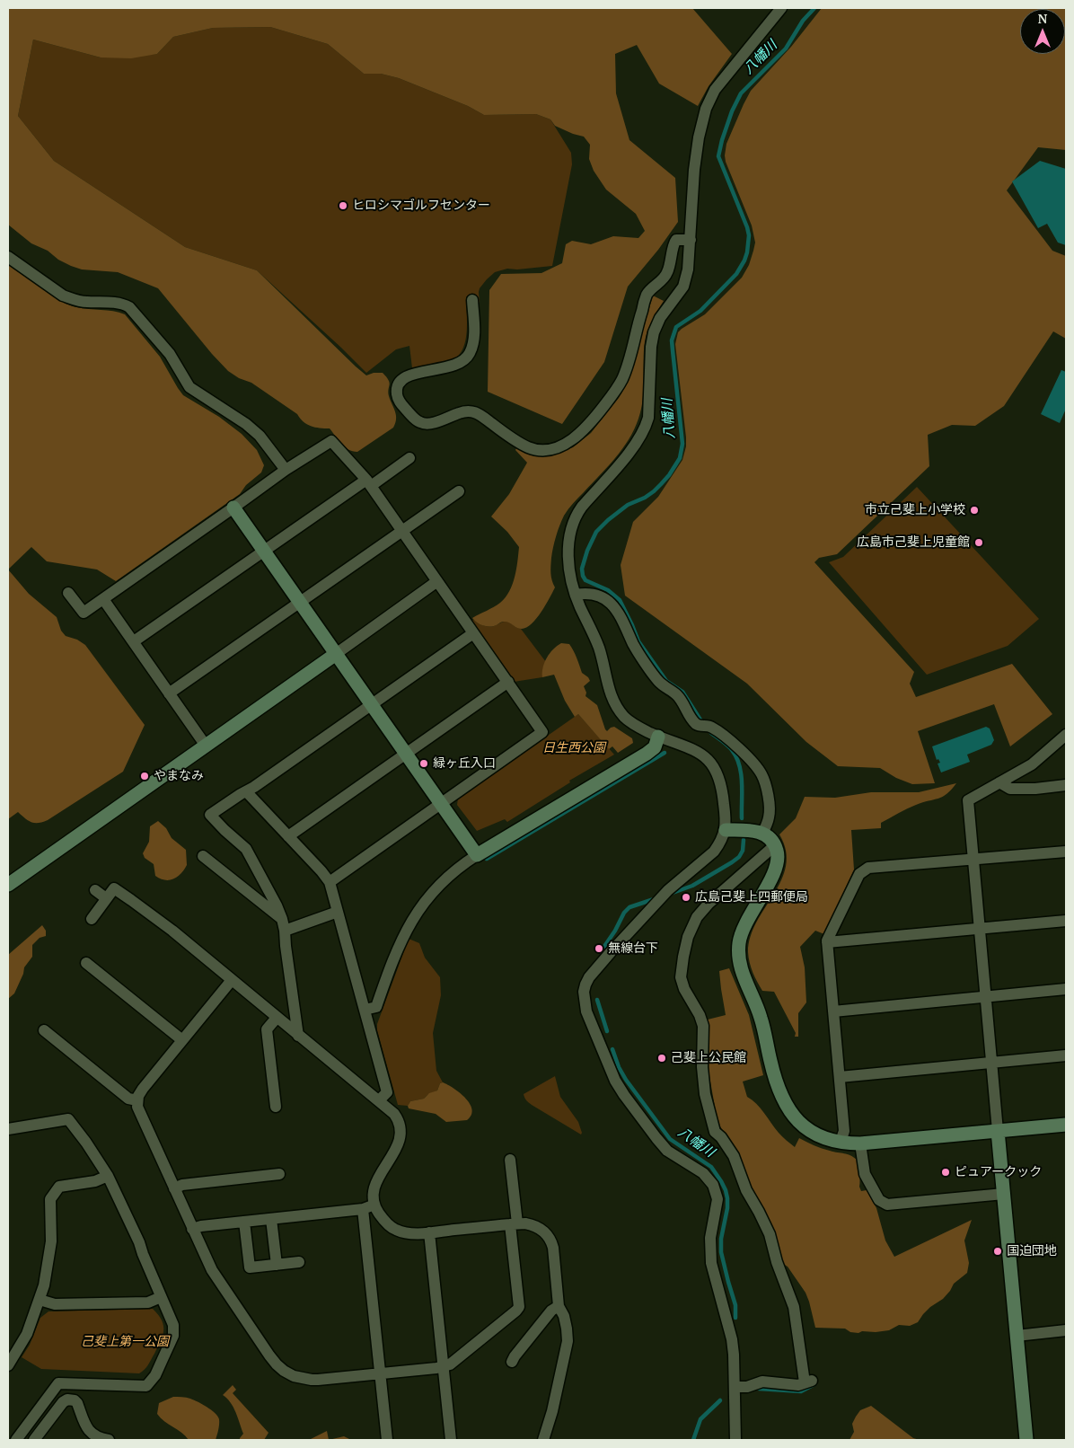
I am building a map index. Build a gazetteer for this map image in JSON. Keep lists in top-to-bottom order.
{
  "water": ["八幡川"],
  "parks": ["日生西公園", "己斐上第一公園"],
  "places": [
    "ヒロシマゴルフセンター",
    "市立己斐上小学校",
    "広島市己斐上児童館",
    "緑ヶ丘入口",
    "やまなみ",
    "広島己斐上四郵便局",
    "無線台下",
    "己斐上公民館",
    "ピュアークック",
    "国迫団地"
  ],
  "north": "top"
}
